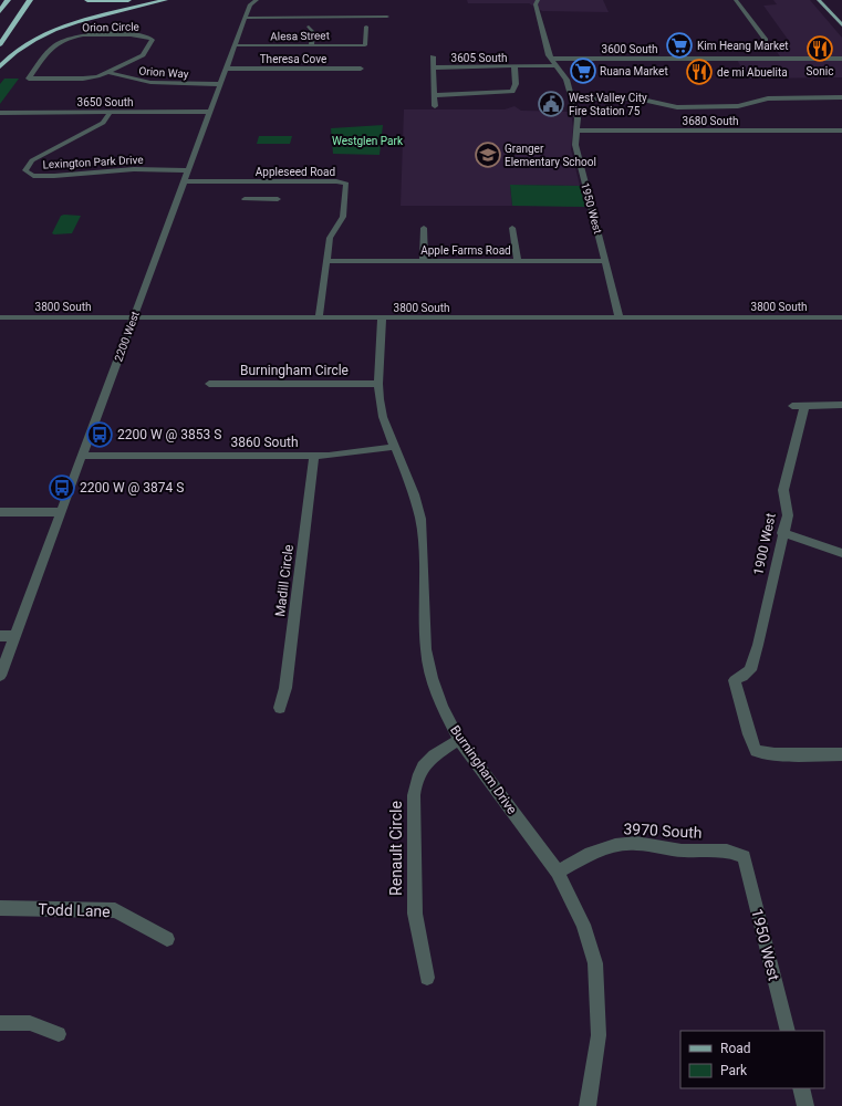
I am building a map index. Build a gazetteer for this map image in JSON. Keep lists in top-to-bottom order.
{
  "streets": {
    "street": [
      "Orion Circle",
      "Alesa Street",
      "3600 South",
      "3605 South",
      "Theresa Cove",
      "Orion Way",
      "3650 South",
      "3680 South",
      "Lexington Park Drive",
      "Appleseed Road",
      "1950 West",
      "Apple Farms Road",
      "3800 South",
      "2200 West",
      "Burningham Circle",
      "3860 South",
      "1900 West",
      "Madill Circle",
      "Burningham Drive",
      "3970 South",
      "Renault Circle",
      "Todd Lane"
    ]
  },
  "crossings": [
    ["Orion Circle", "Orion Way"],
    ["Alesa Street", "2200 West"],
    ["3600 South", "1950 West"],
    ["3605 South", "1950 West"],
    ["Theresa Cove", "2200 West"],
    ["Orion Way", "2200 West"],
    ["3650 South", "Lexington Park Drive"],
    ["3650 South", "2200 West"],
    ["3680 South", "1950 West"],
    ["Lexington Park Drive", "2200 West"],
    ["Appleseed Road", "Apple Farms Road"],
    ["Appleseed Road", "3800 South"],
    ["Appleseed Road", "2200 West"],
    ["1950 West", "Apple Farms Road"],
    ["1950 West", "3800 South"],
    ["1950 West", "3970 South"],
    ["3800 South", "2200 West"],
    ["3800 South", "Burningham Drive"],
    ["2200 West", "3860 South"],
    ["Burningham Circle", "Burningham Drive"],
    ["3860 South", "Madill Circle"],
    ["3860 South", "Burningham Drive"],
    ["Burningham Drive", "3970 South"],
    ["Burningham Drive", "Renault Circle"]
  ],
  "parks": ["Westglen Park"],
  "places": {
    "supermarket": ["Kim Heang Market", "Ruana Market"],
    "restaurant": ["Sonic", "de mi Abuelita"],
    "public building": ["West Valley City Fire Station 75"],
    "school or university": ["Granger Elementary School"],
    "bus stop": ["2200 W @ 3853 S", "2200 W @ 3874 S"]
  },
  "legend": ["Road", "Park"]
}
